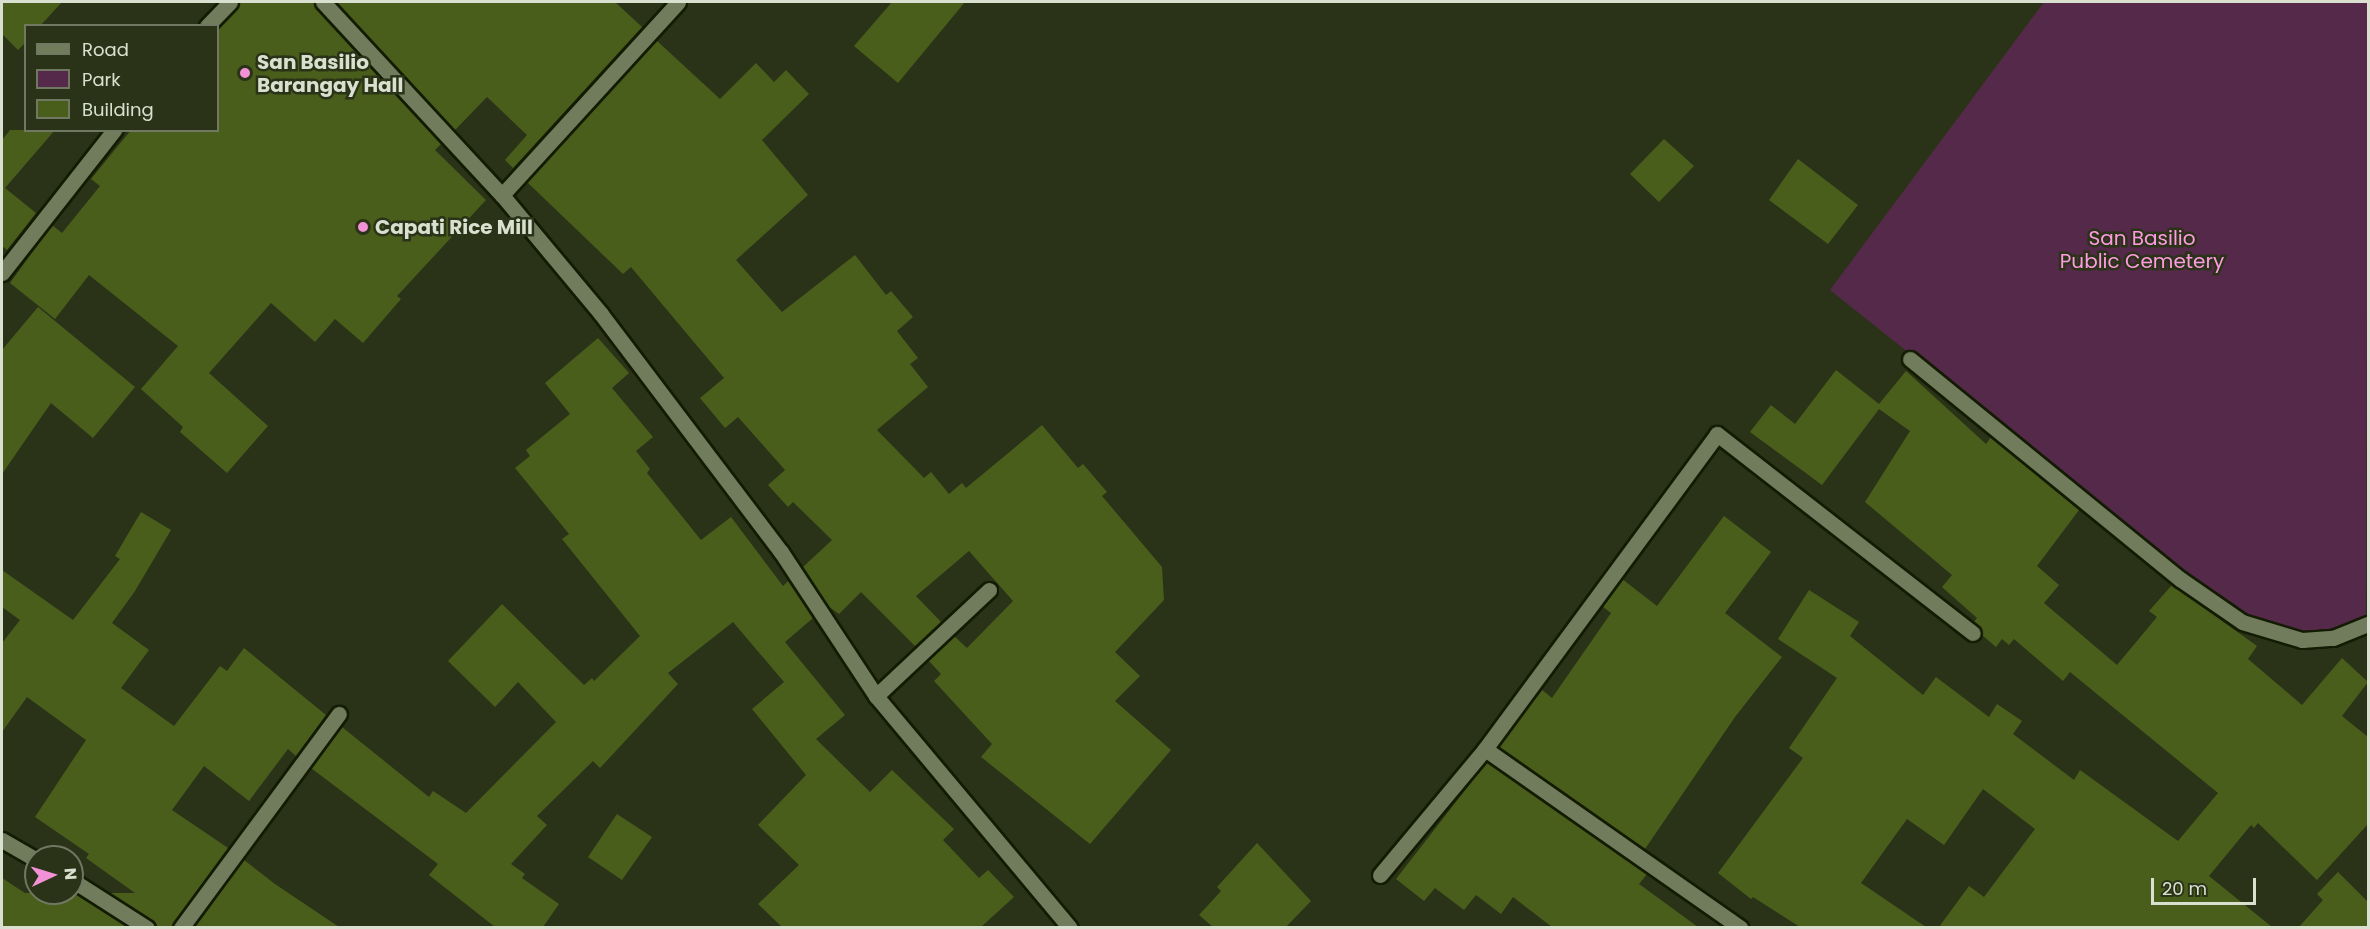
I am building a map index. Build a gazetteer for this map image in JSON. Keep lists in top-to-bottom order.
{
  "parks": ["San Basilio Public Cemetery"],
  "places": ["San Basilio Barangay Hall", "Capati Rice Mill"],
  "legend": ["Road", "Park", "Building"],
  "scale_bar": "20 m",
  "north": "right"
}
